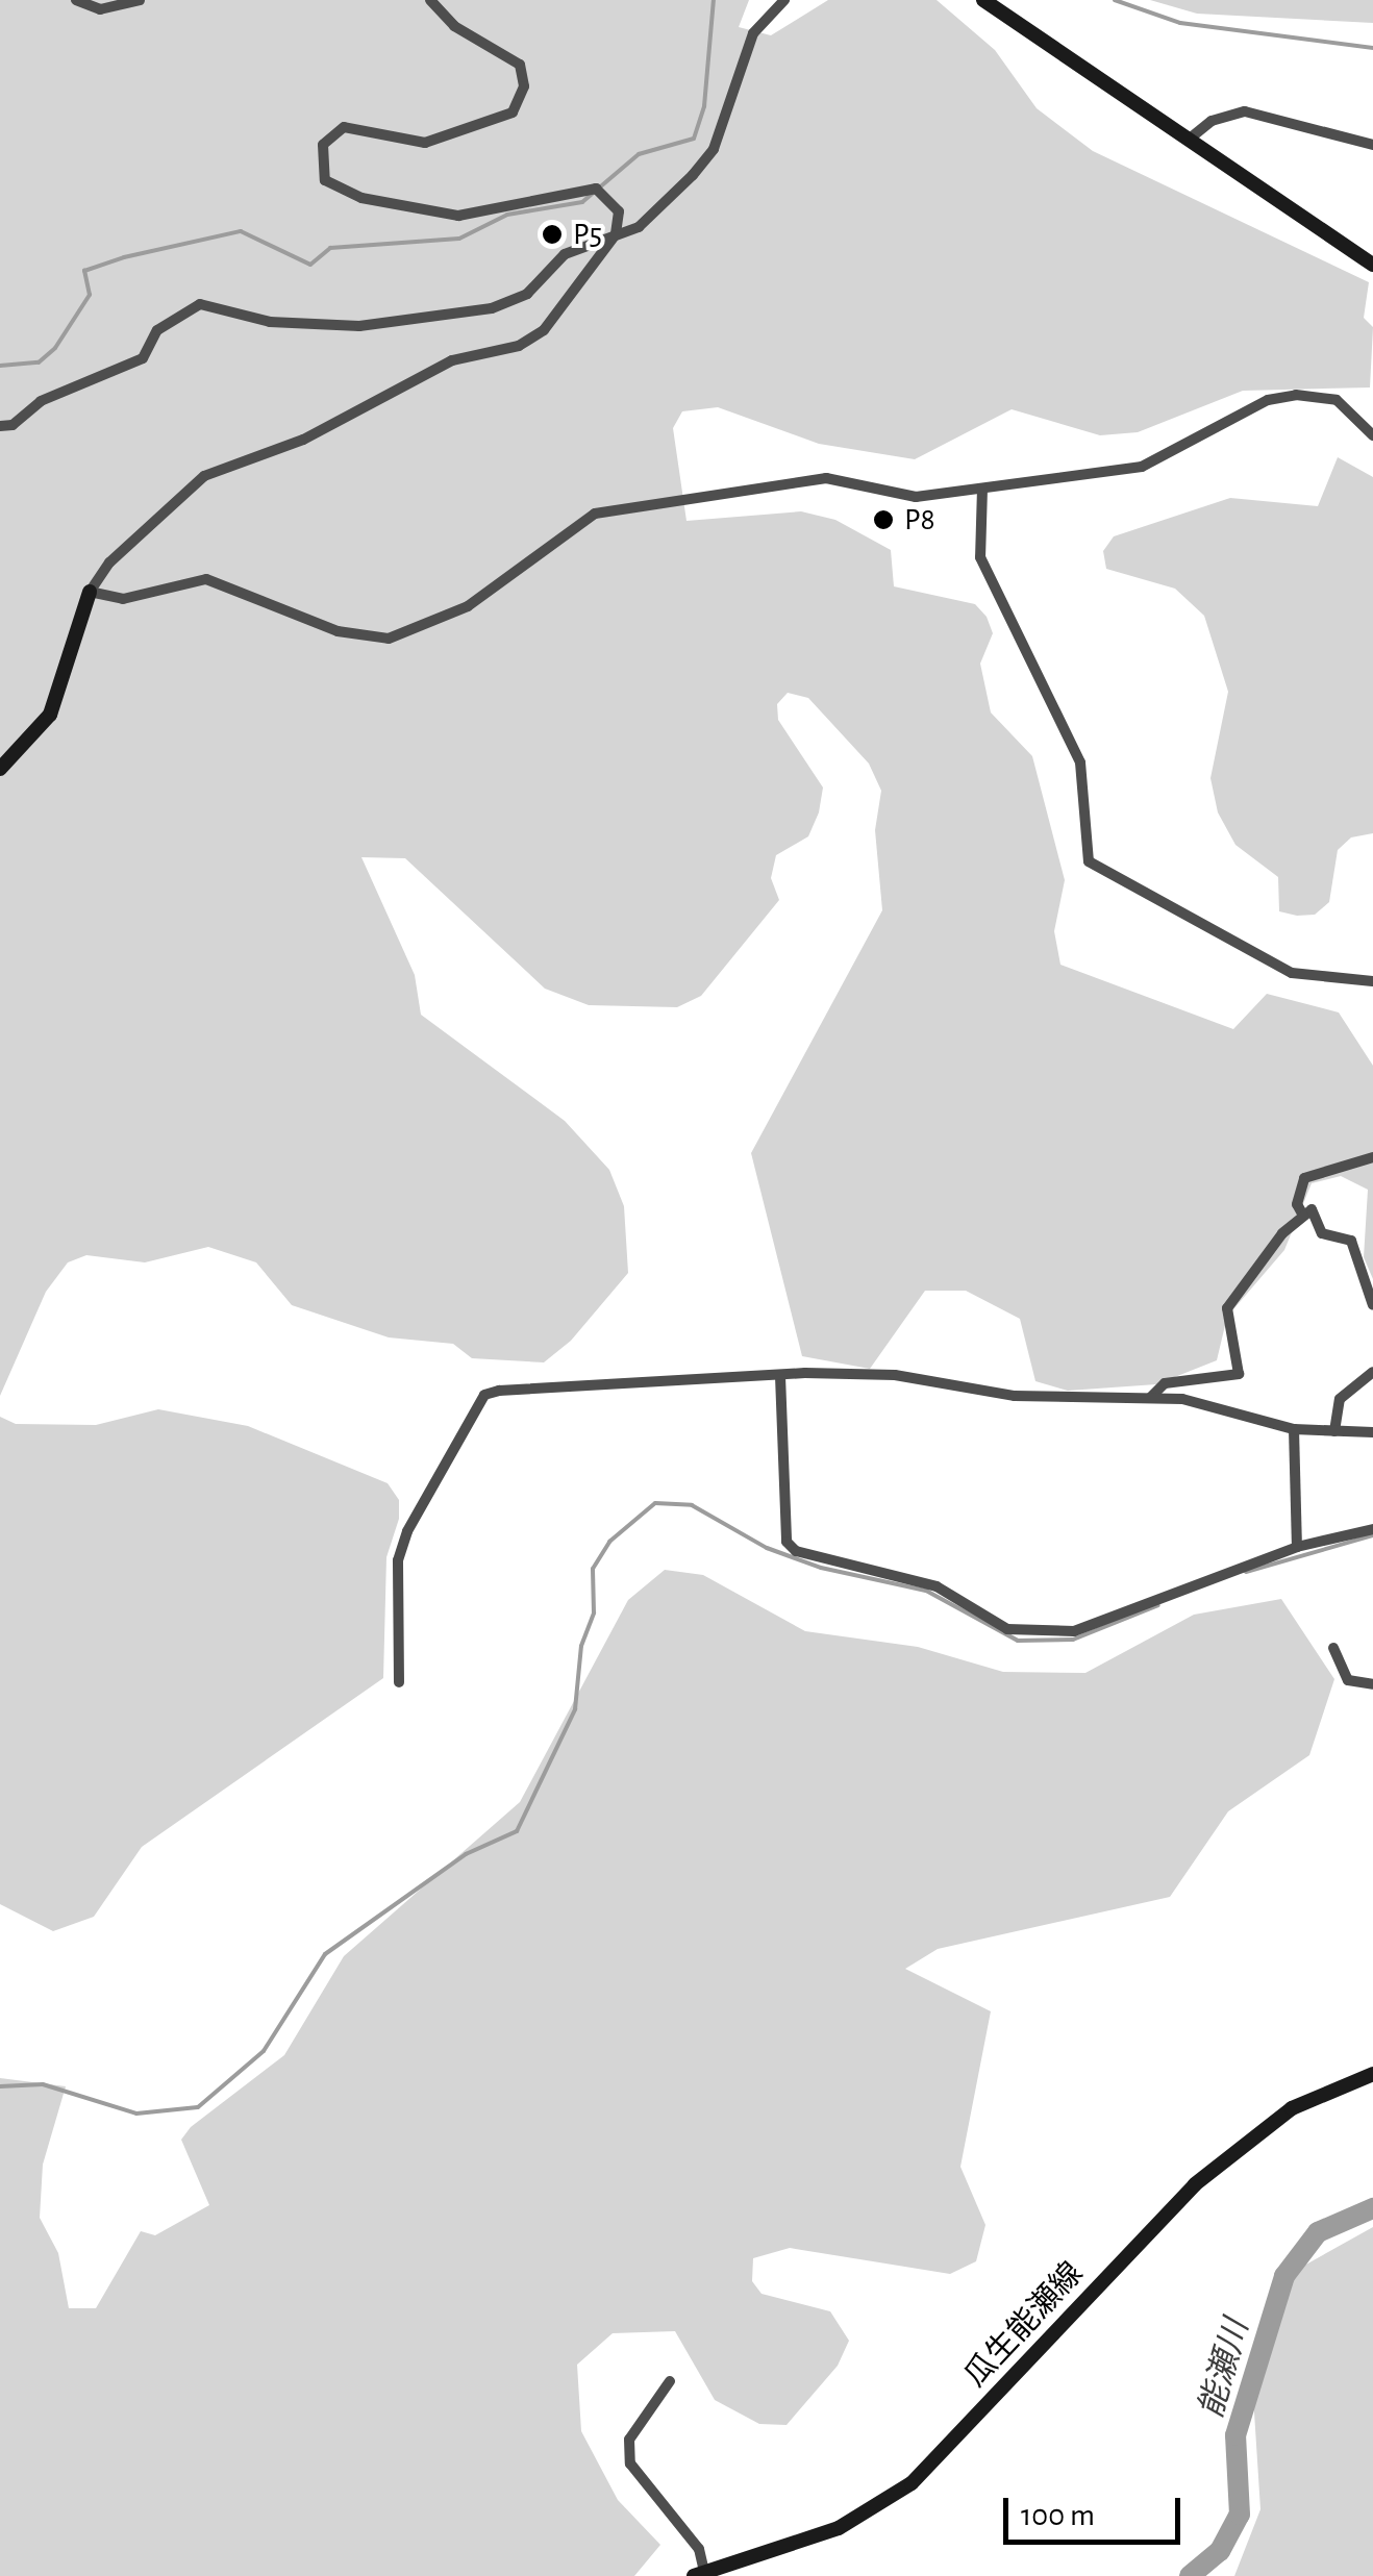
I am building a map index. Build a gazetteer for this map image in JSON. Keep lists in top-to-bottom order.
{
  "streets": {
    "main road": ["瓜生能瀬線"]
  },
  "water": ["能瀬川"],
  "places": ["P5", "P8"],
  "scale_bar": "100 m"
}
